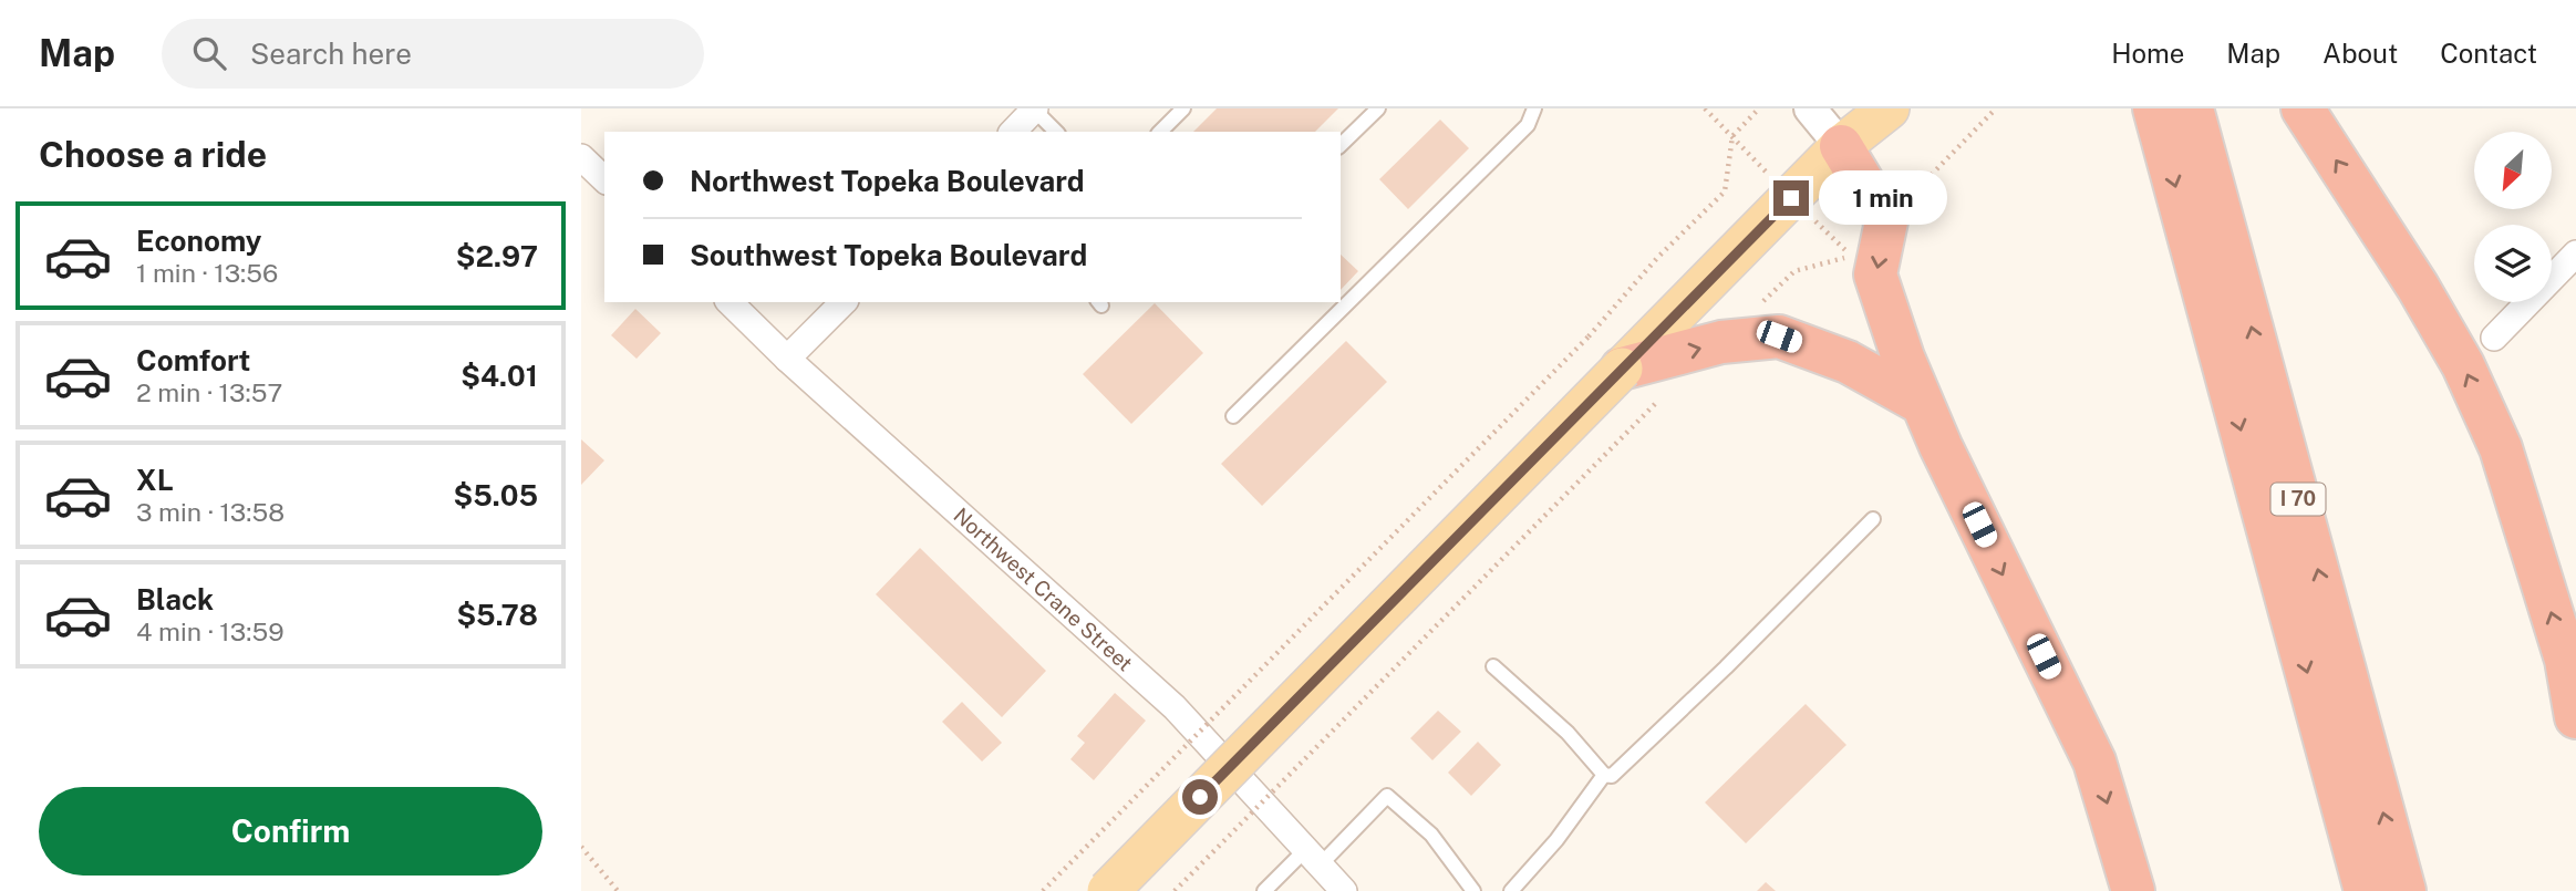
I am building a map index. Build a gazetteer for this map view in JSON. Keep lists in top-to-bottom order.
{
  "streets": {
    "highway": ["I 70"],
    "street": ["Northwest Crane Street"]
  },
  "north": "bottom left",
  "page": {
    "header": "Map",
    "search": "Search here",
    "nav": [
      "Home",
      "Map",
      "About",
      "Contact"
    ],
    "heading": "Choose a ride",
    "banner": ["Northwest Topeka Boulevard", "Southwest Topeka Boulevard"],
    "bubble": "1 min",
    "list": [
      {
        "name": "Economy",
        "note": "1 min · 13:56",
        "value": "$2.97"
      },
      {
        "name": "Comfort",
        "note": "2 min · 13:57",
        "value": "$4.01"
      },
      {
        "name": "XL",
        "note": "3 min · 13:58",
        "value": "$5.05"
      },
      {
        "name": "Black",
        "note": "4 min · 13:59",
        "value": "$5.78"
      }
    ],
    "buttons": "Confirm"
  }
}
